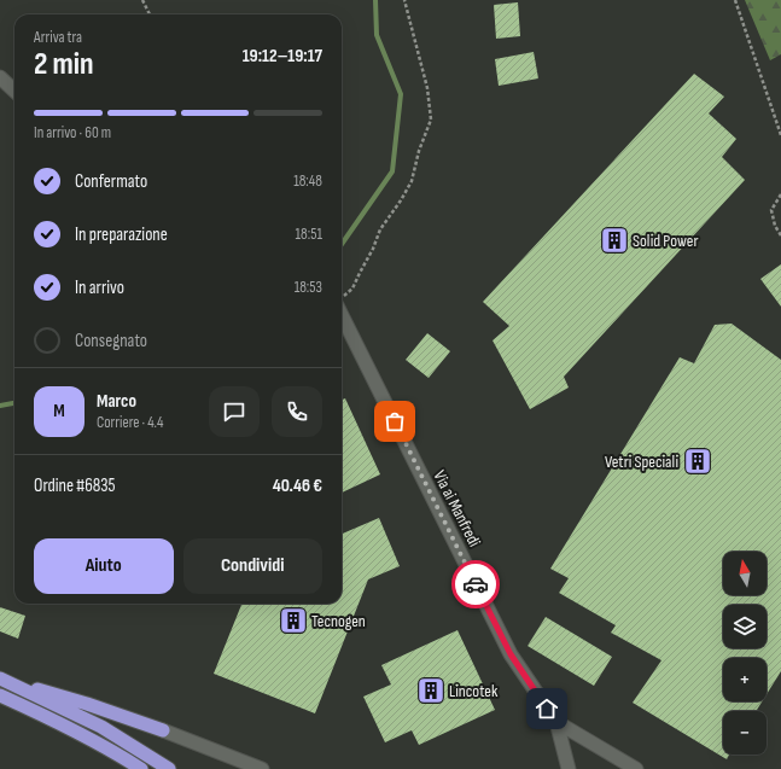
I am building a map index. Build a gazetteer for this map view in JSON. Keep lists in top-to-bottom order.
{
  "streets": {
    "street": ["Via ai Manfredi"]
  },
  "places": {
    "building": [
      "Solid Power",
      "Vetri Speciali",
      "Tecnogen",
      "Lincotek"
    ]
  },
  "north": "top",
  "page": {
    "heading": ["2 min", "Arriva tra", "19:12–19:17"],
    "panel": [
      "Marco",
      "Corriere · 4.4",
      "Ordine #6835",
      "40.46 €"
    ],
    "bar": "In arrivo · 60 m",
    "list": [
      ["Confermato", "18:48"],
      ["In preparazione", "18:51"],
      ["In arrivo", "18:53"],
      "Consegnato"
    ],
    "round": "M",
    "buttons": ["Aiuto", "Condividi"],
    "map_buttons": ["+", "−"]
  }
}
